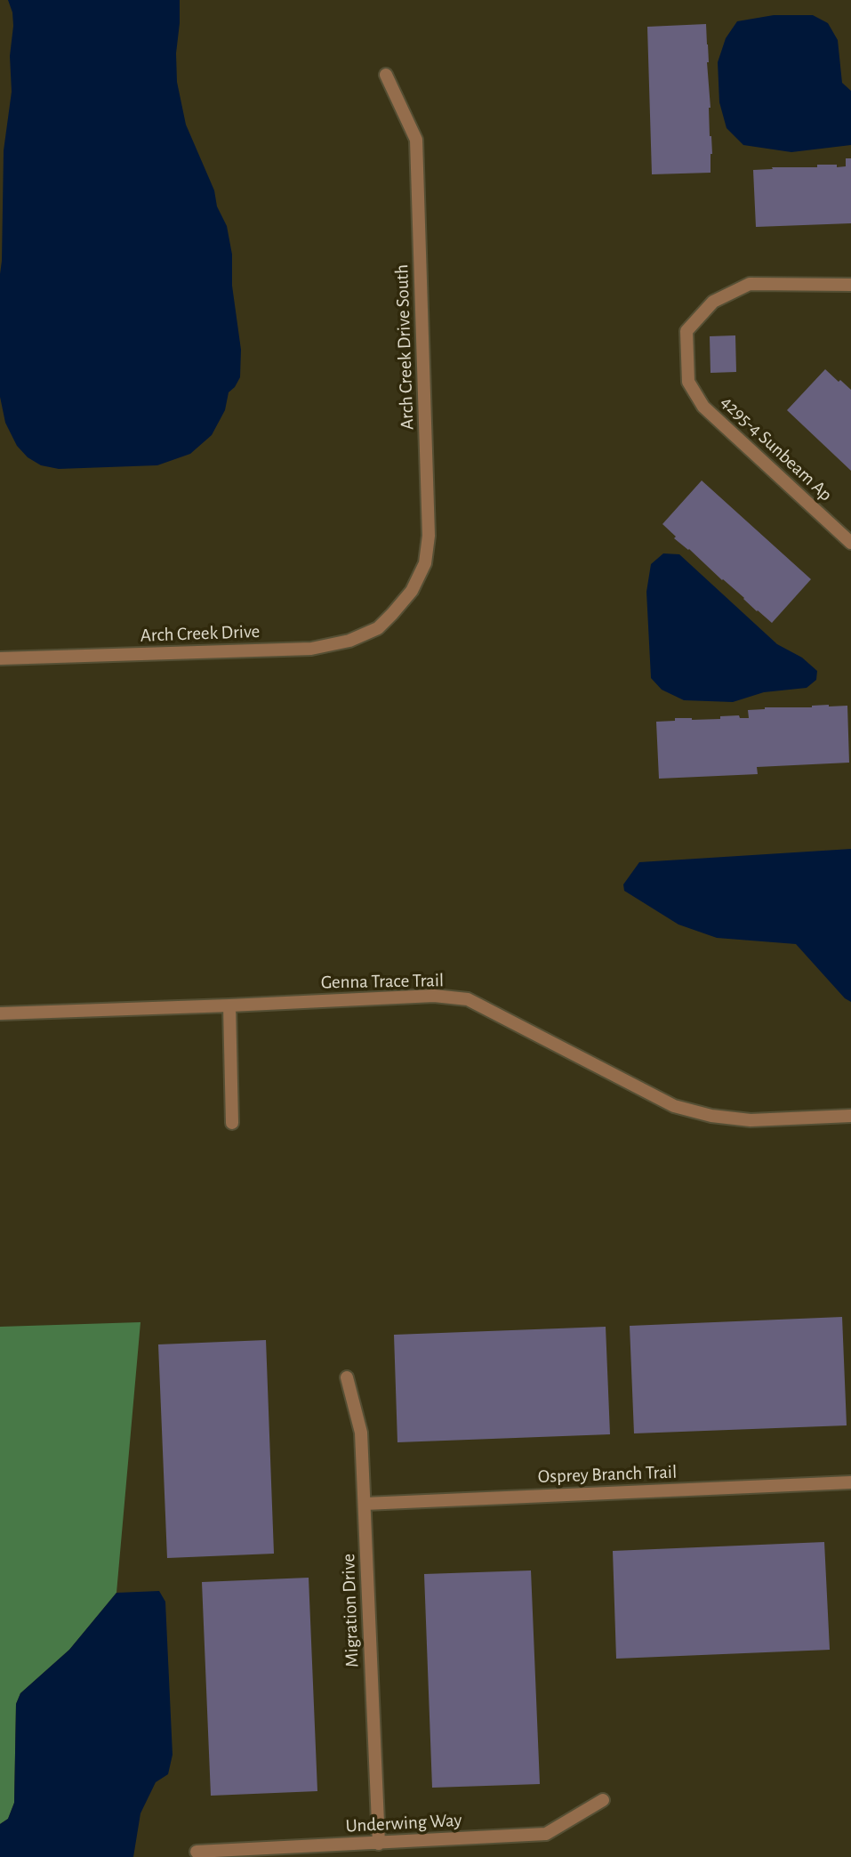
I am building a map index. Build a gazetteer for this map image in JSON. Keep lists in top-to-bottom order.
{
  "streets": {
    "street": [
      "Arch Creek Drive South",
      "4295-4 Sunbeam Ap",
      "Arch Creek Drive",
      "Genna Trace Trail",
      "Osprey Branch Trail",
      "Migration Drive",
      "Underwing Way"
    ]
  },
  "crossings": [
    ["Arch Creek Drive South", "Arch Creek Drive"],
    ["Osprey Branch Trail", "Migration Drive"],
    ["Migration Drive", "Underwing Way"]
  ]
}
